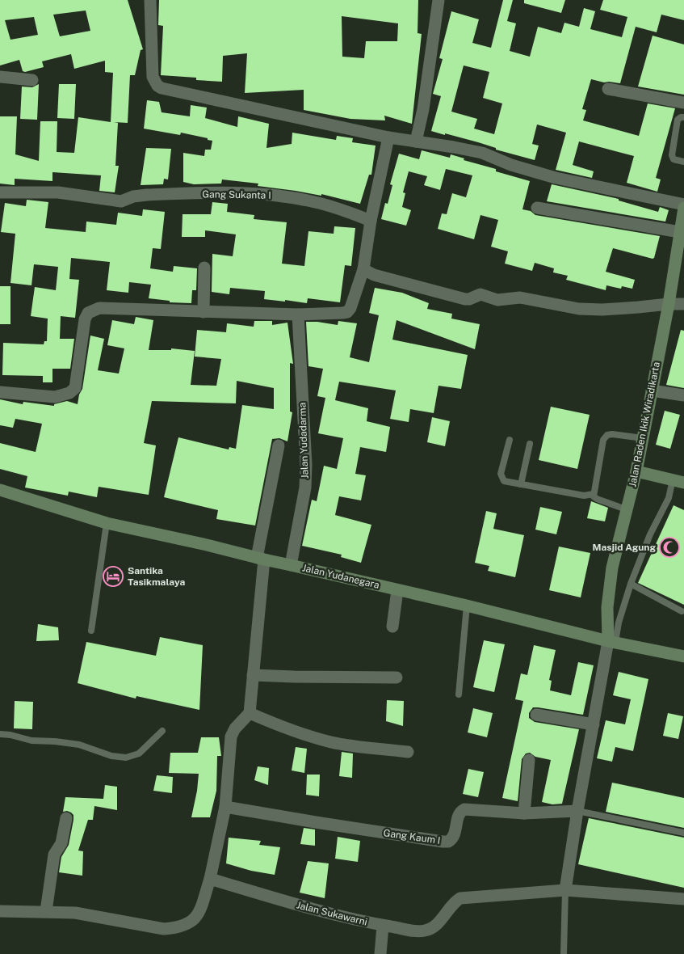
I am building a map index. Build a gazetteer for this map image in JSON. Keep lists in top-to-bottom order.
{
  "streets": {
    "main road": ["Jalan Raden Ikik Wiradikarta", "Jalan Yudanegara"],
    "street": [
      "Gang Sukanta I",
      "Jalan Yudadarma",
      "Gang Kaum I",
      "Jalan Sukawarni"
    ]
  },
  "crossings": [
    ["Jalan Raden Ikik Wiradikarta", "Jalan Yudanegara"],
    ["Jalan Yudadarma", "Jalan Yudanegara"]
  ],
  "places": {
    "mosque": ["Masjid Agung"],
    "hotel": ["Santika Tasikmalaya"]
  }
}
